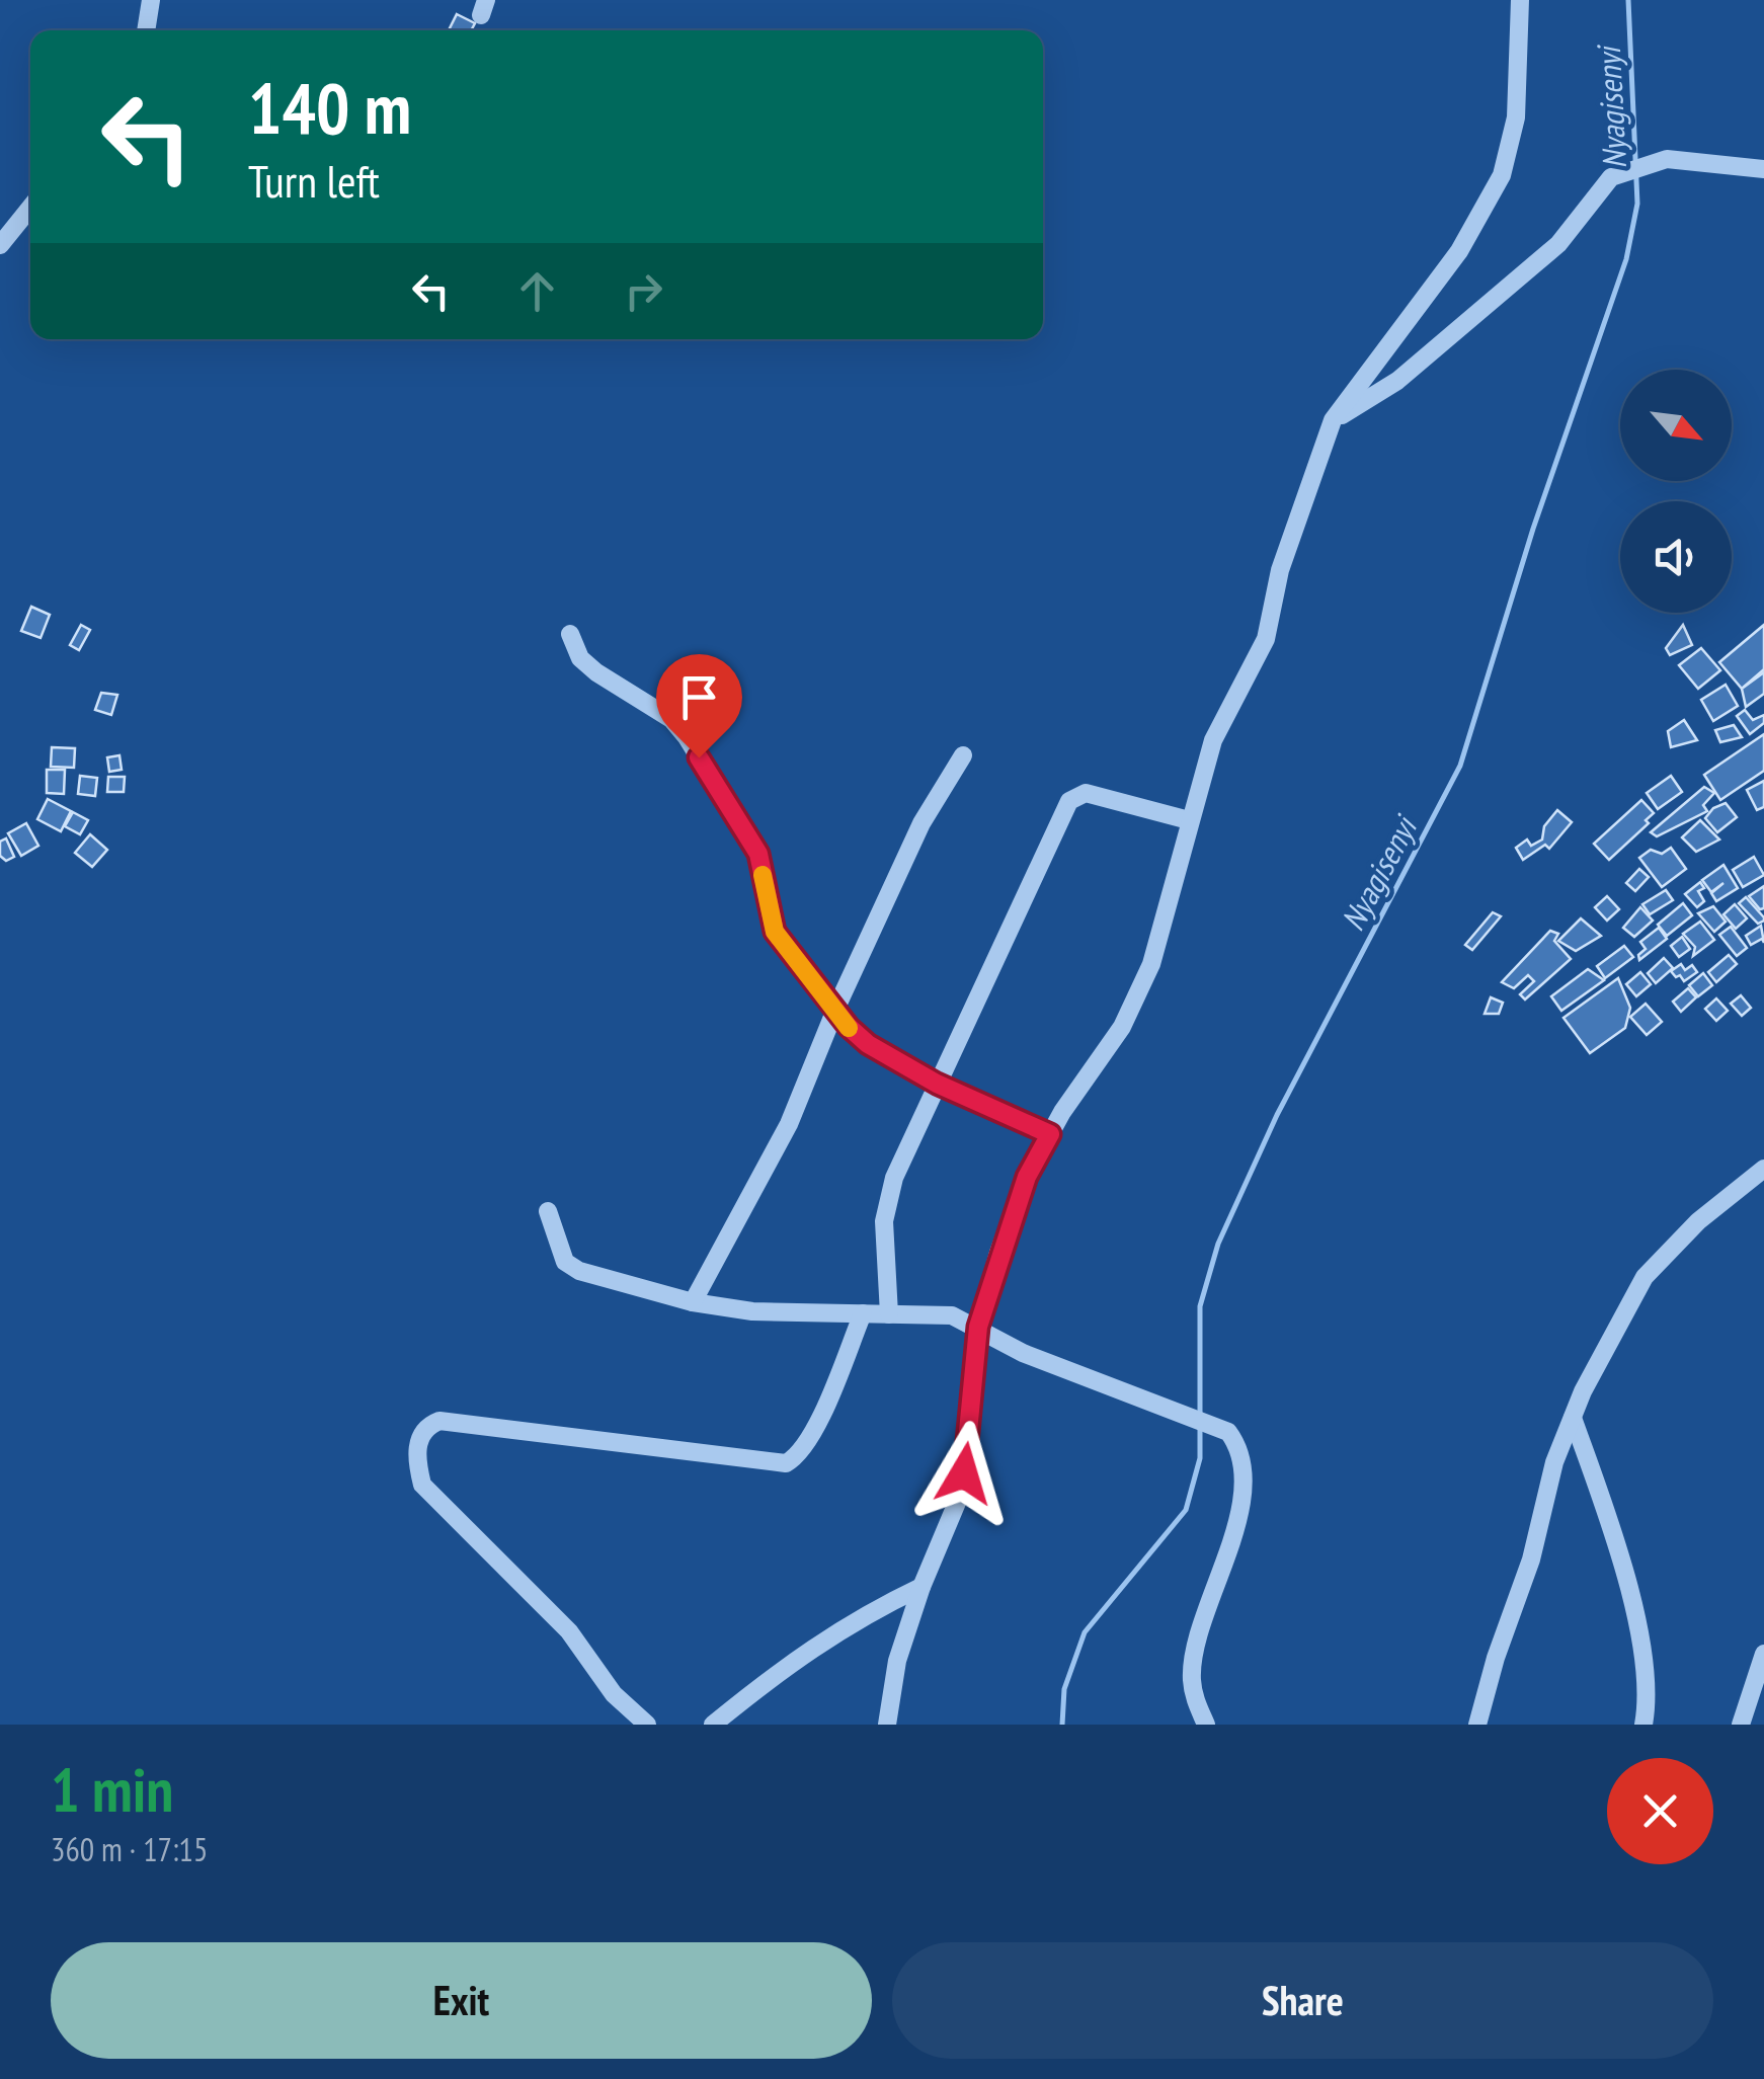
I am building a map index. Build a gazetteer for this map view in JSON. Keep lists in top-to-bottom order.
{
  "water": ["Nyagisenyi"],
  "north": "bottom right",
  "page": {
    "turn": ["140 m", "Turn left"],
    "heading": ["1 min", "360 m · 17:15"],
    "buttons": ["Exit", "Share"]
  }
}
